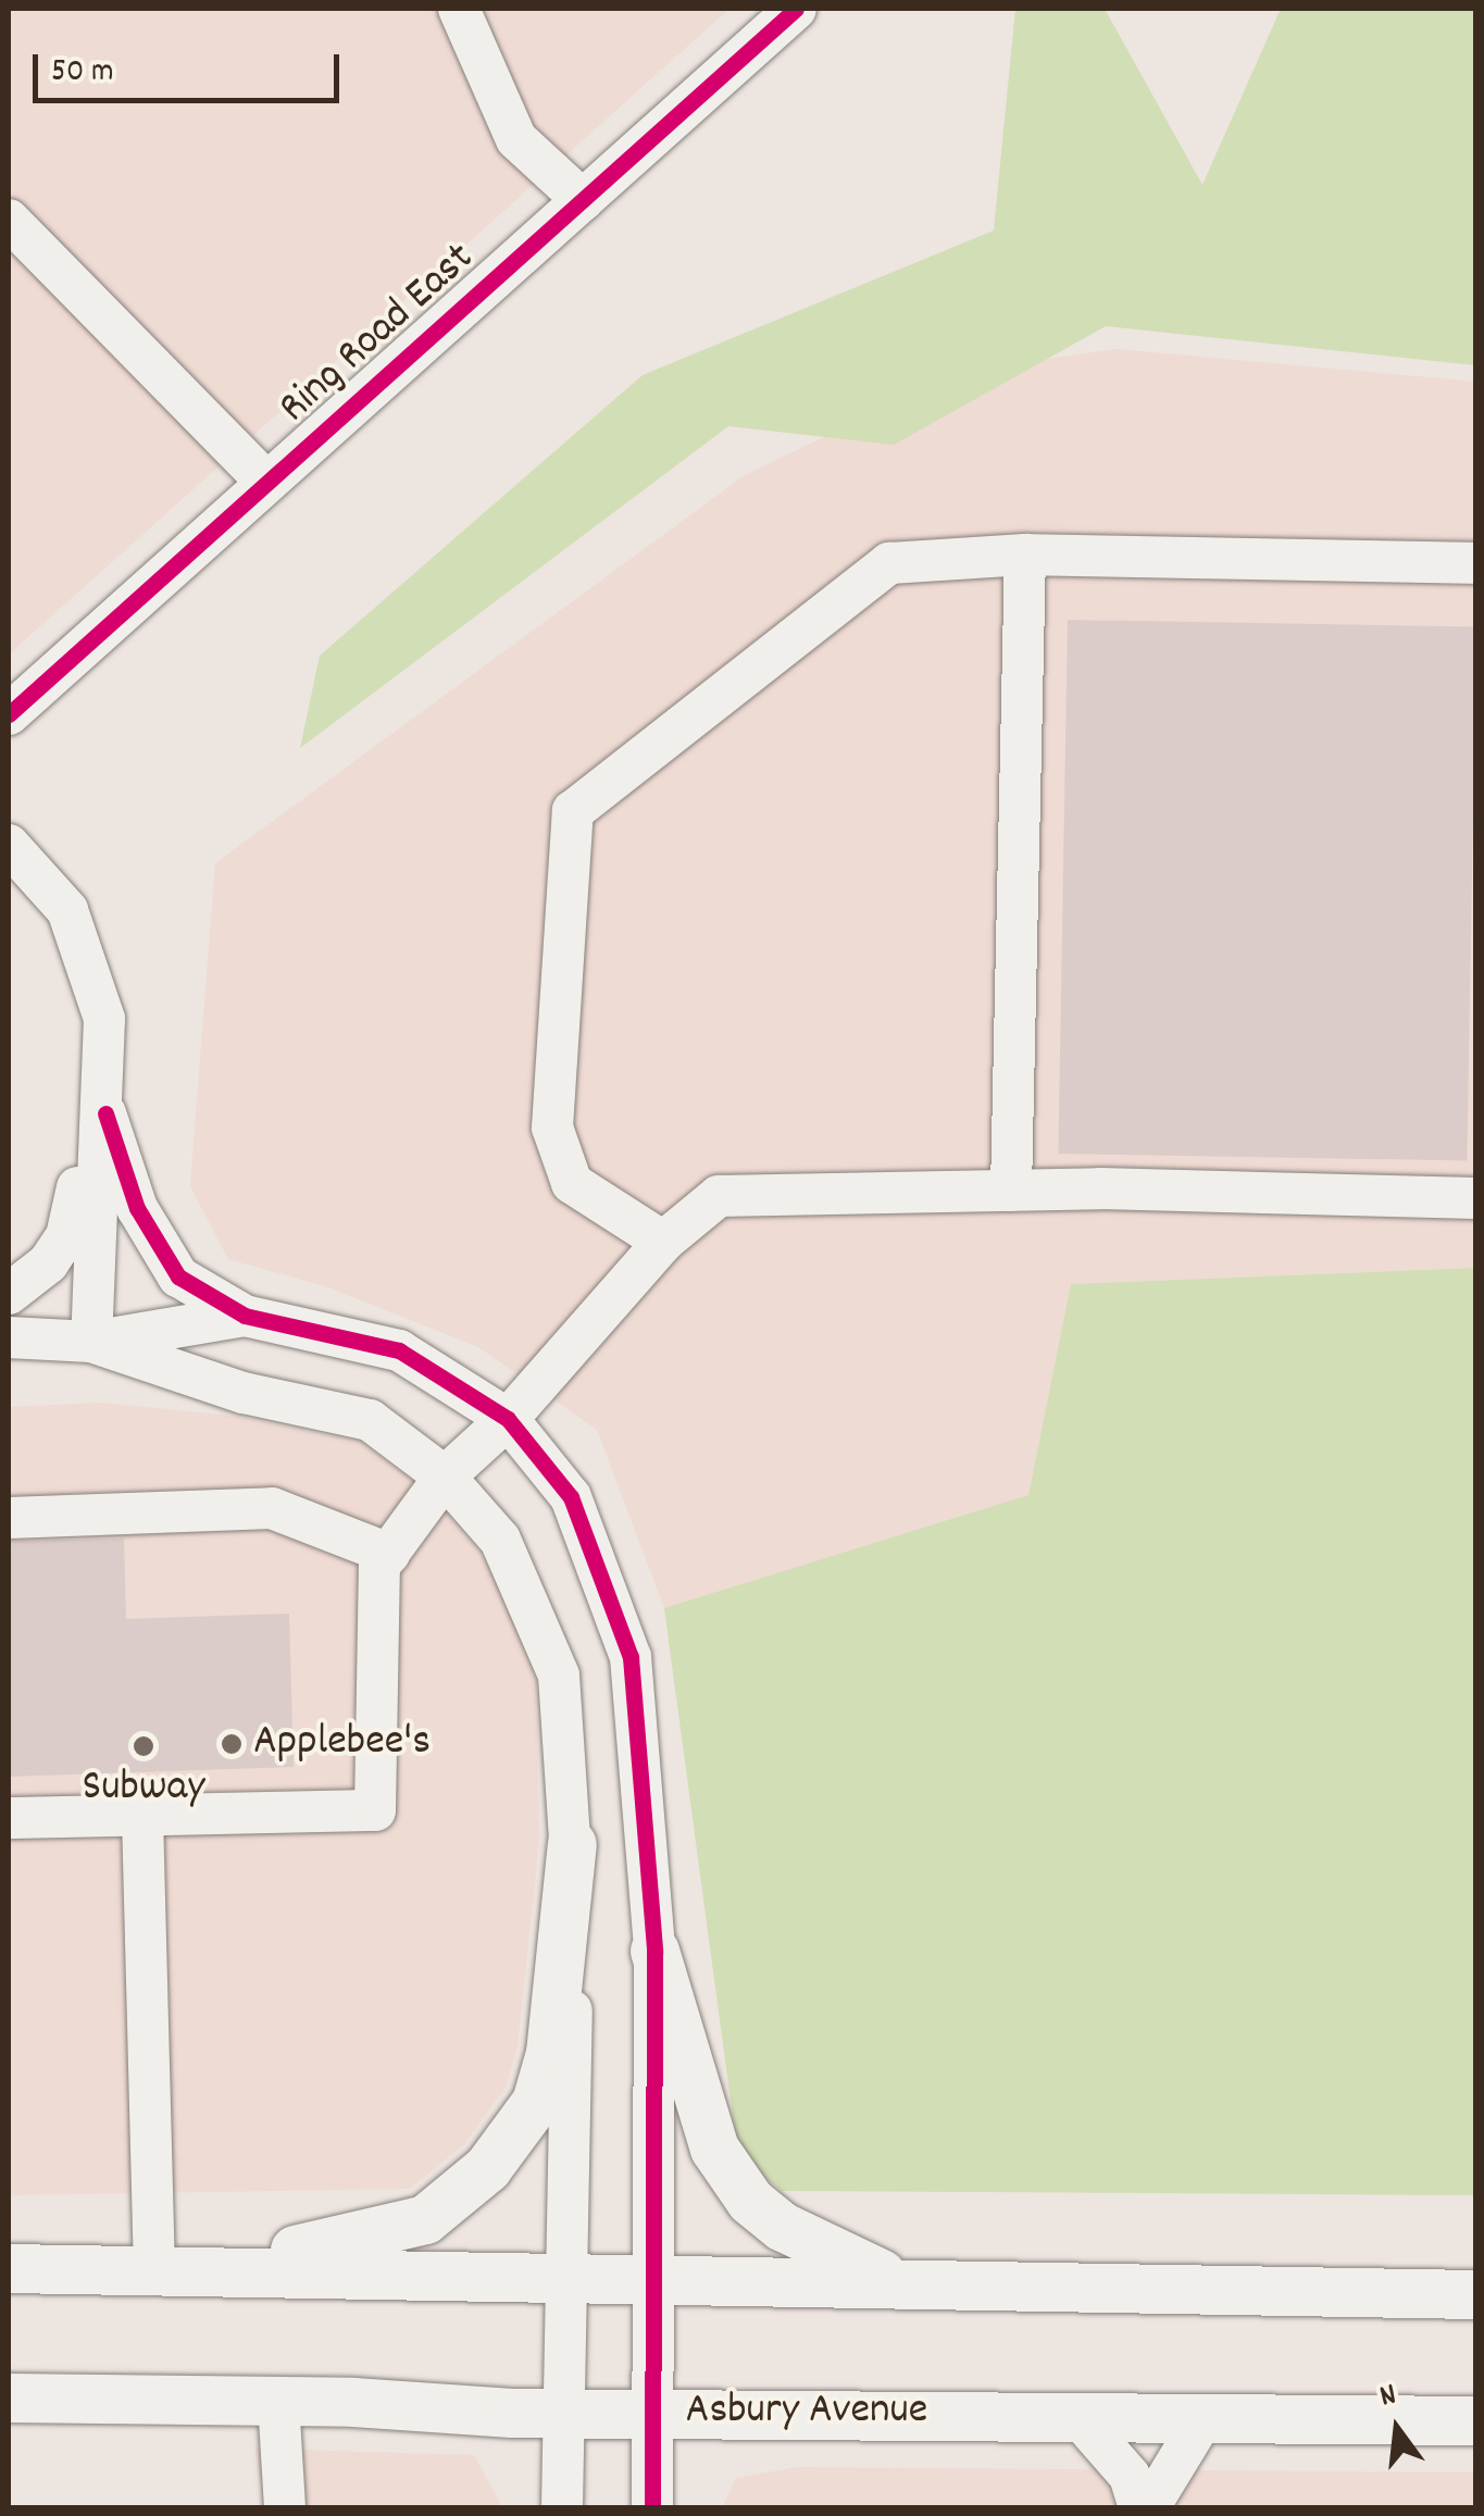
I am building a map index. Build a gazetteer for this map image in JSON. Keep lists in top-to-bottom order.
{
  "streets": {
    "main road": ["Asbury Avenue"],
    "street": ["Ring Road East"]
  },
  "places": ["Applebee's", "Subway"],
  "scale_bar": "50 m",
  "north": "top"
}
